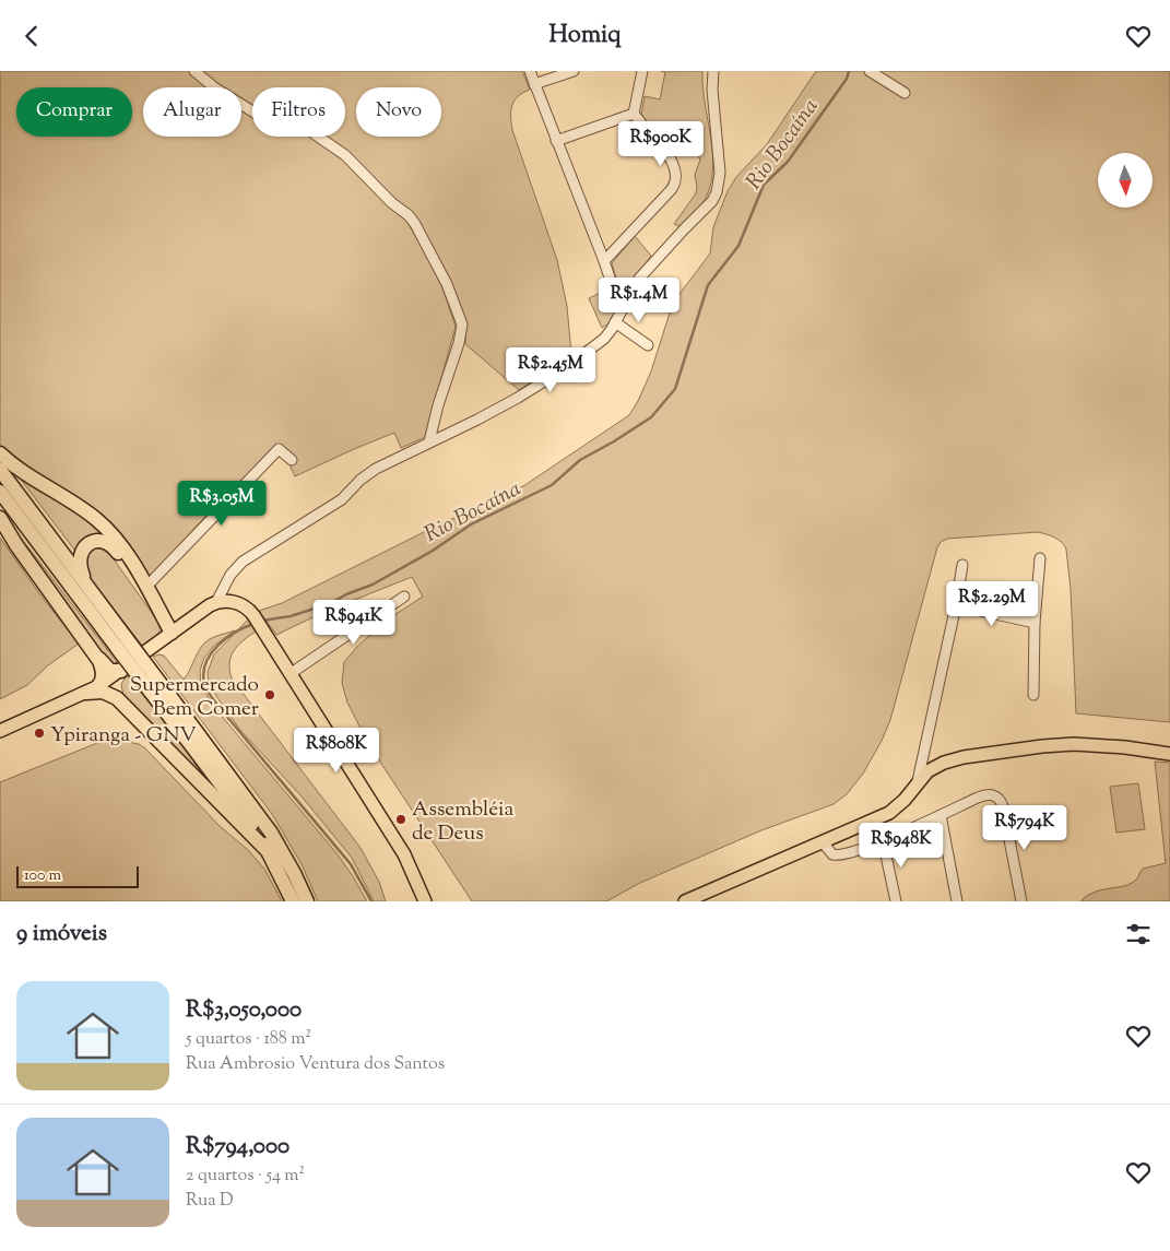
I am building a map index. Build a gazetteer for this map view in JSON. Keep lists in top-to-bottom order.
{
  "water": ["Rio Bocaína"],
  "places": ["Supermercado Bem Comer", "Ypiranga - GNV", "Assembléia de Deus"],
  "scale_bar": "100 m",
  "north": "bottom",
  "page": {
    "header": "Homiq",
    "chip": [
      "Comprar",
      "Alugar",
      "Filtros",
      "Novo"
    ],
    "price": [
      "R$900K",
      "R$1.4M",
      "R$2.45M",
      "R$3.05M",
      "R$2.29M",
      "R$941K",
      "R$808K",
      "R$794K",
      "R$948K"
    ],
    "scale": "100 m",
    "heading": "9 imóveis",
    "list": [
      {
        "name": "R$3,050,000",
        "note": "5 quartos · 188 m² · Rua Ambrosio Ventura dos Santos"
      },
      {
        "name": "R$794,000",
        "note": "2 quartos · 54 m² · Rua D"
      }
    ]
  }
}
